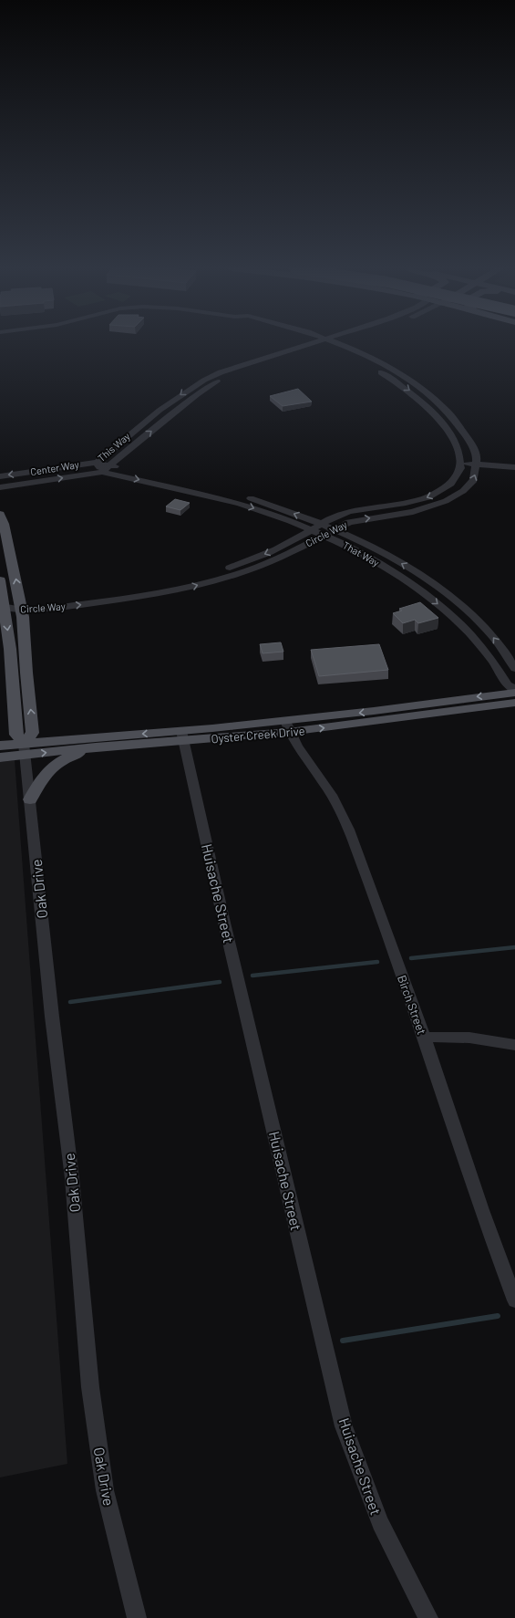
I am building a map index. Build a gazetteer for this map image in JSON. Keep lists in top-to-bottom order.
{
  "streets": {
    "main road": ["Oyster Creek Drive", "Oak Drive"],
    "street": [
      "This Way",
      "Center Way",
      "Circle Way",
      "That Way",
      "Huisache Street",
      "Birch Street"
    ]
  },
  "crossings": [
    ["This Way", "Center Way"],
    ["This Way", "That Way"],
    ["Center Way", "That Way"],
    ["Circle Way", "That Way"],
    ["Circle Way", "Oak Drive"],
    ["That Way", "Oyster Creek Drive"],
    ["Oyster Creek Drive", "Oak Drive"],
    ["Oyster Creek Drive", "Huisache Street"],
    ["Oyster Creek Drive", "Birch Street"]
  ]
}
